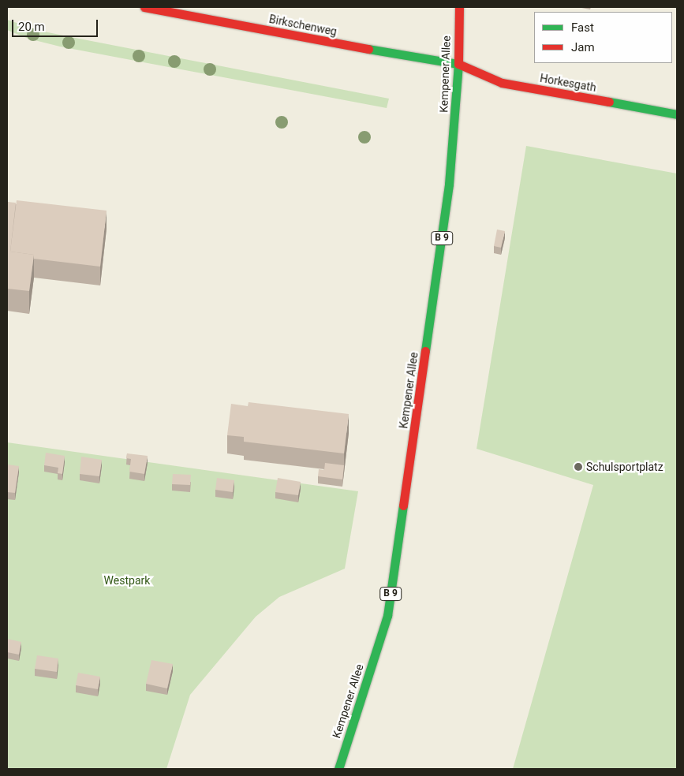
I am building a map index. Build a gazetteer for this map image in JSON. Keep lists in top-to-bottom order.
{
  "streets": {
    "main road": [
      "Birkschenweg",
      "Kempener Allee",
      "Horkesgath",
      "B 9"
    ]
  },
  "crossings": [
    ["Birkschenweg", "Kempener Allee"],
    ["Birkschenweg", "Horkesgath"],
    ["Kempener Allee", "Horkesgath"]
  ],
  "parks": ["Westpark"],
  "places": ["Schulsportplatz"],
  "legend": ["Fast", "Jam"],
  "scale_bar": "20 m"
}
